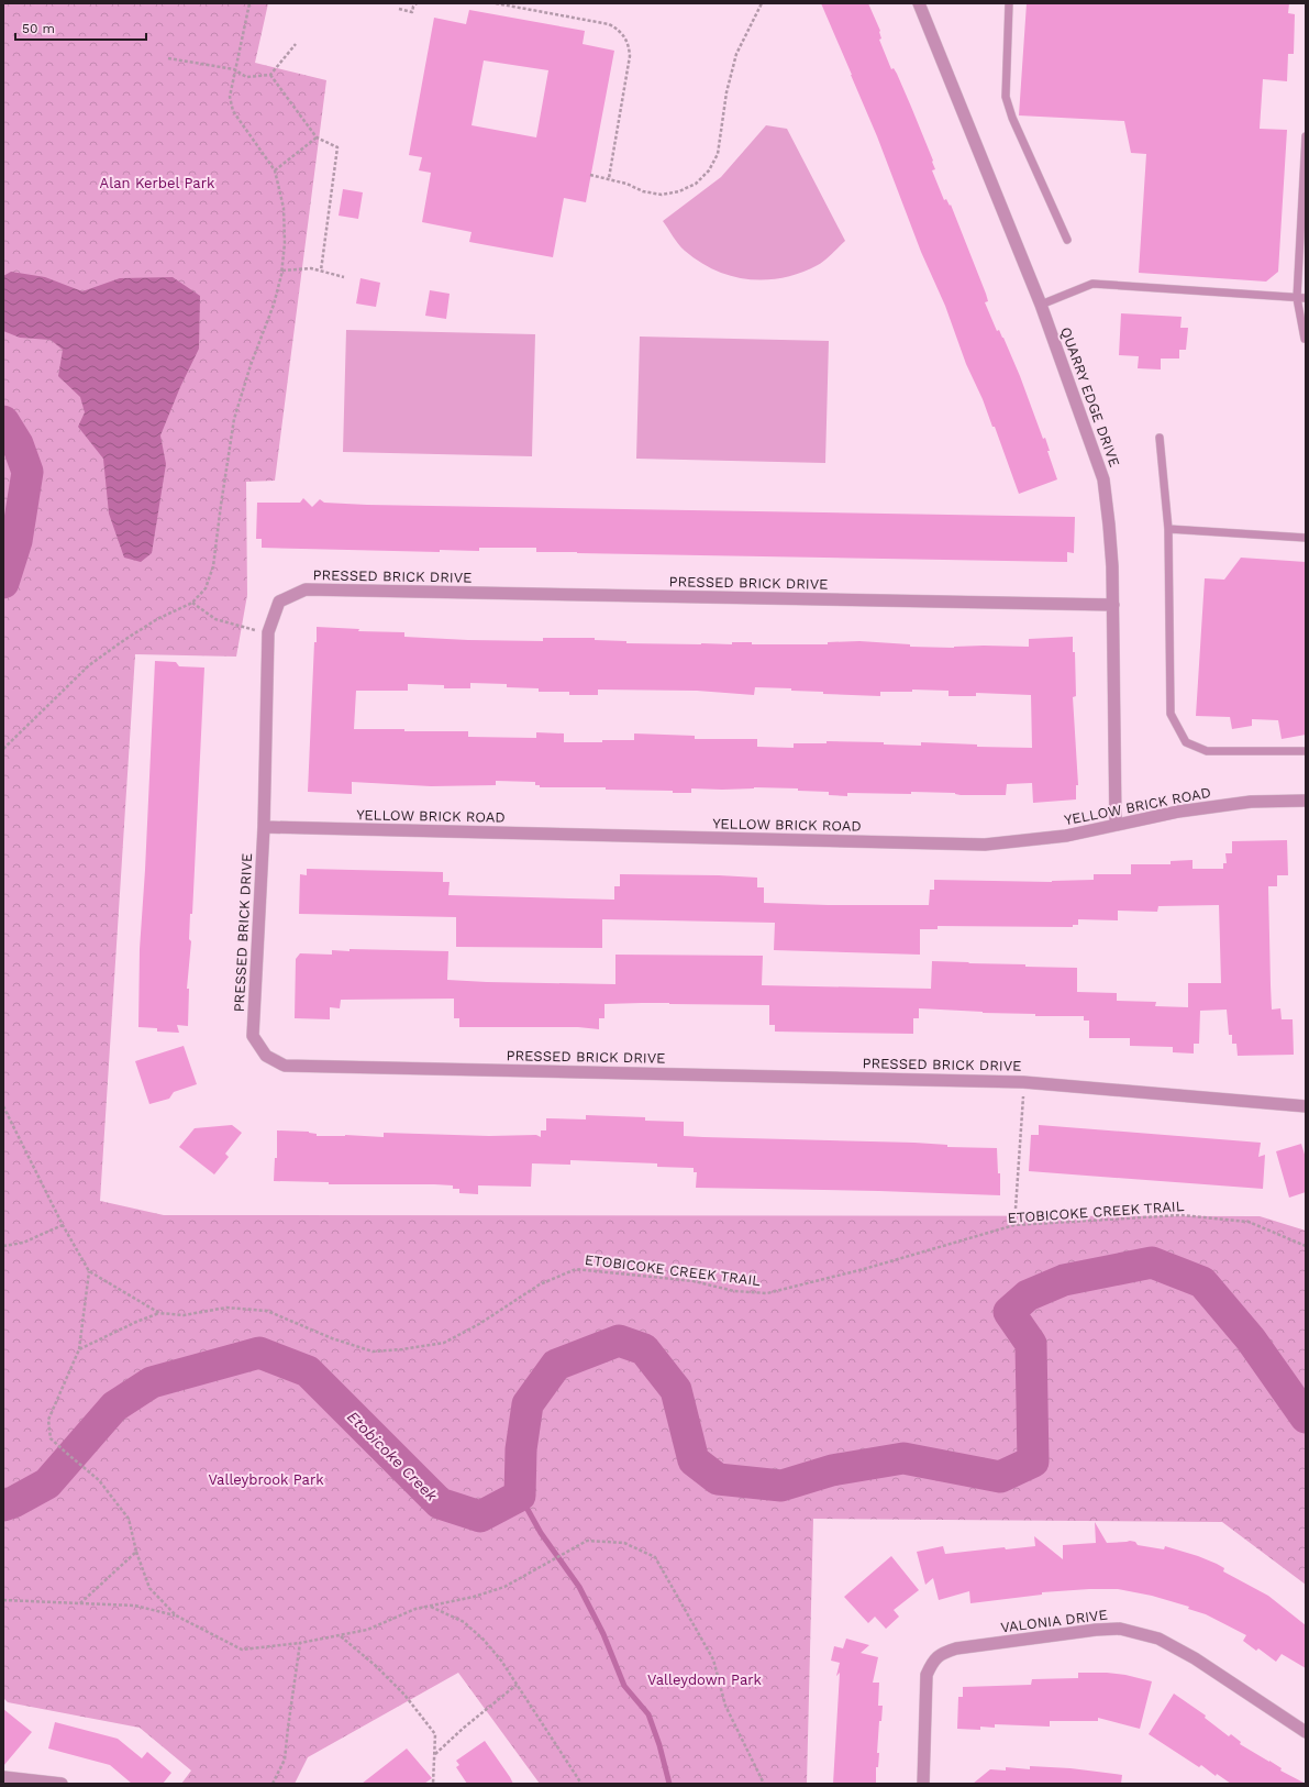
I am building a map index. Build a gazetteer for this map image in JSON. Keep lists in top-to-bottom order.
{
  "streets": {
    "street": [
      "QUARRY EDGE DRIVE",
      "PRESSED BRICK DRIVE",
      "YELLOW BRICK ROAD",
      "VALONIA DRIVE"
    ],
    "path": ["ETOBICOKE CREEK TRAIL"]
  },
  "crossings": [
    ["QUARRY EDGE DRIVE", "PRESSED BRICK DRIVE"],
    ["QUARRY EDGE DRIVE", "YELLOW BRICK ROAD"],
    ["PRESSED BRICK DRIVE", "YELLOW BRICK ROAD"]
  ],
  "water": ["Etobicoke Creek"],
  "parks": ["Alan Kerbel Park", "Valleybrook Park", "Valleydown Park"],
  "scale_bar": "50 m"
}
